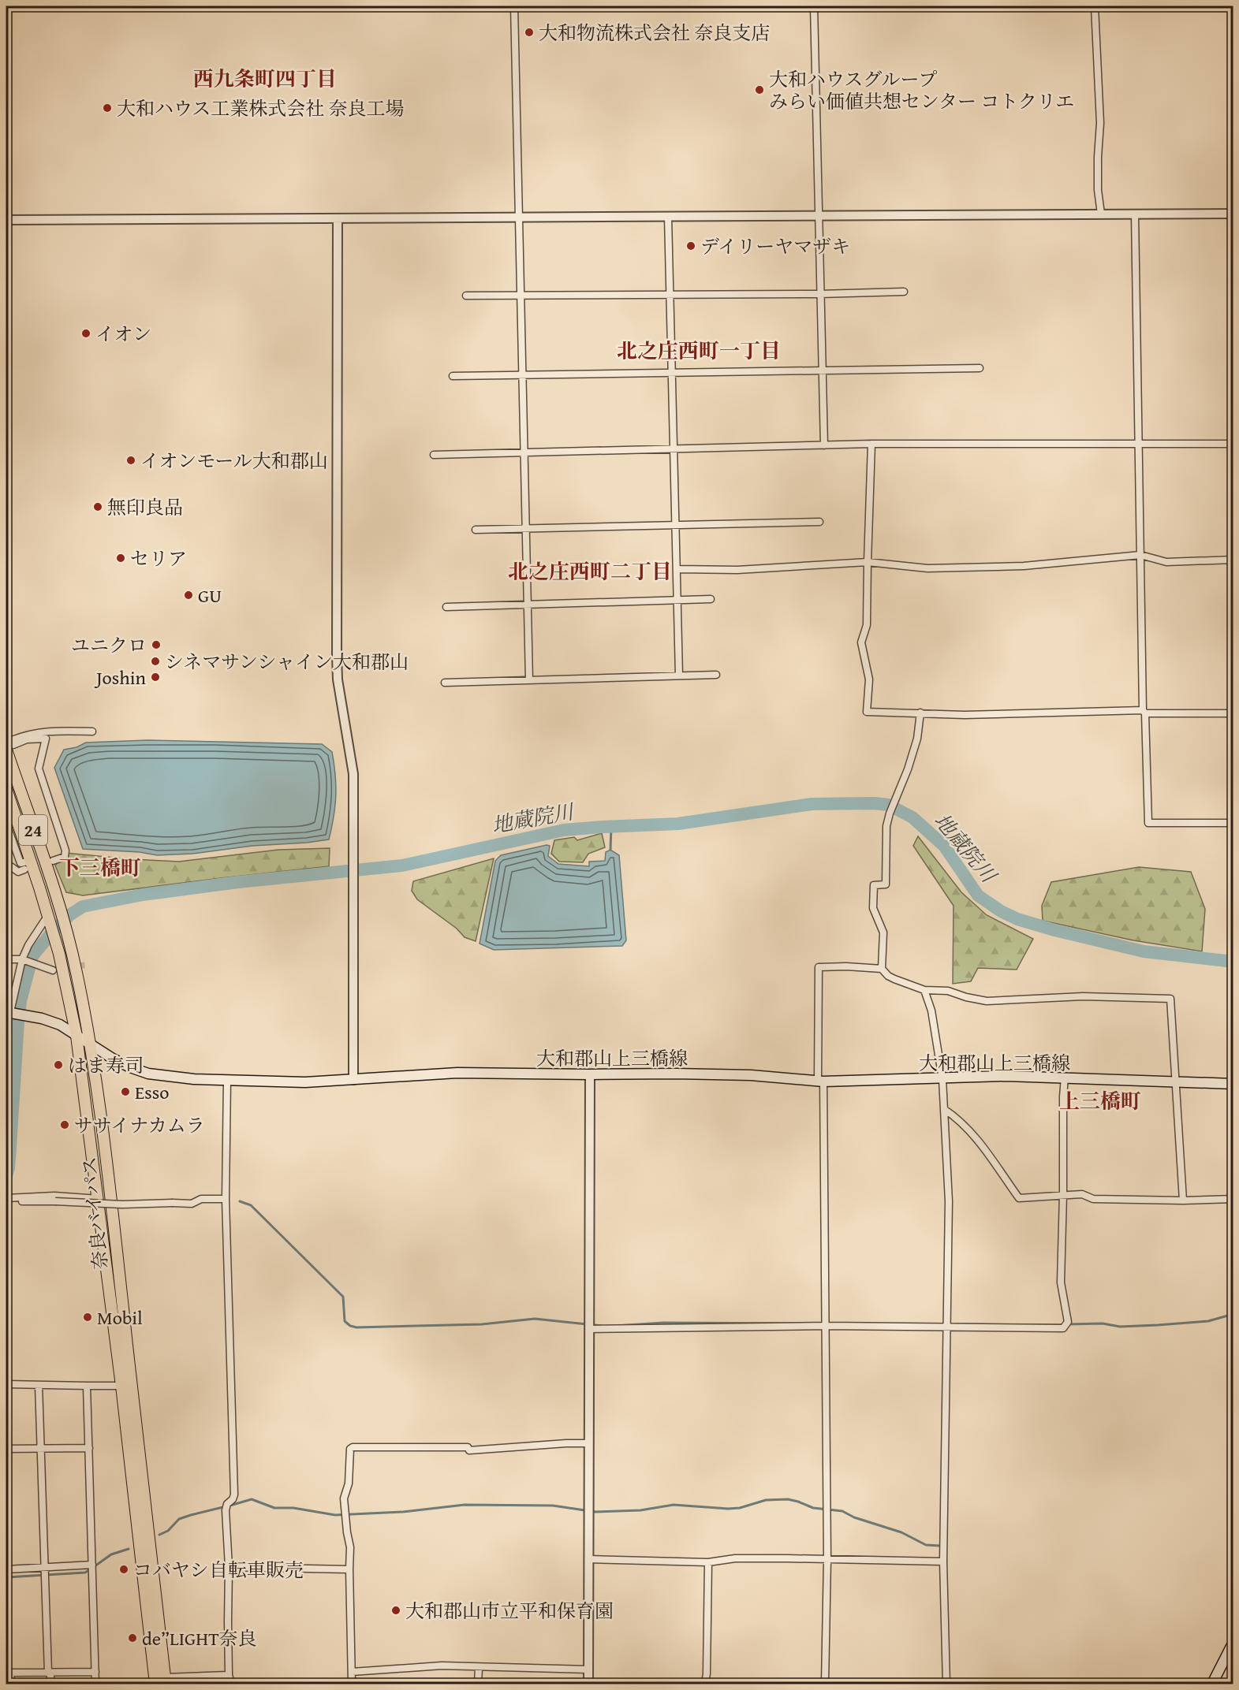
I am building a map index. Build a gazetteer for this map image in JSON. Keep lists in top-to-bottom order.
{
  "streets": {
    "highway": ["24", "奈良バイパス"],
    "main road": ["大和郡山上三橋線"]
  },
  "crossings": [
    ["大和郡山上三橋線", "奈良バイパス"]
  ],
  "districts": [
    "西九条町四丁目",
    "北之庄西町一丁目",
    "北之庄西町二丁目",
    "下三橋町",
    "上三橋町"
  ],
  "water": ["地蔵院川"],
  "places": [
    "大和物流株式会社 奈良支店",
    "大和ハウスグループ みらい価値共想センター コトクリエ",
    "大和ハウス工業株式会社 奈良工場",
    "デイリーヤマザキ",
    "イオン",
    "イオンモール大和郡山",
    "無印良品",
    "セリア",
    "GU",
    "ユニクロ",
    "シネマサンシャイン大和郡山",
    "Joshin",
    "はま寿司",
    "Esso",
    "ササイナカムラ",
    "Mobil",
    "コバヤシ自転車販売",
    "大和郡山市立平和保育園",
    "de”LIGHT奈良"
  ]
}
